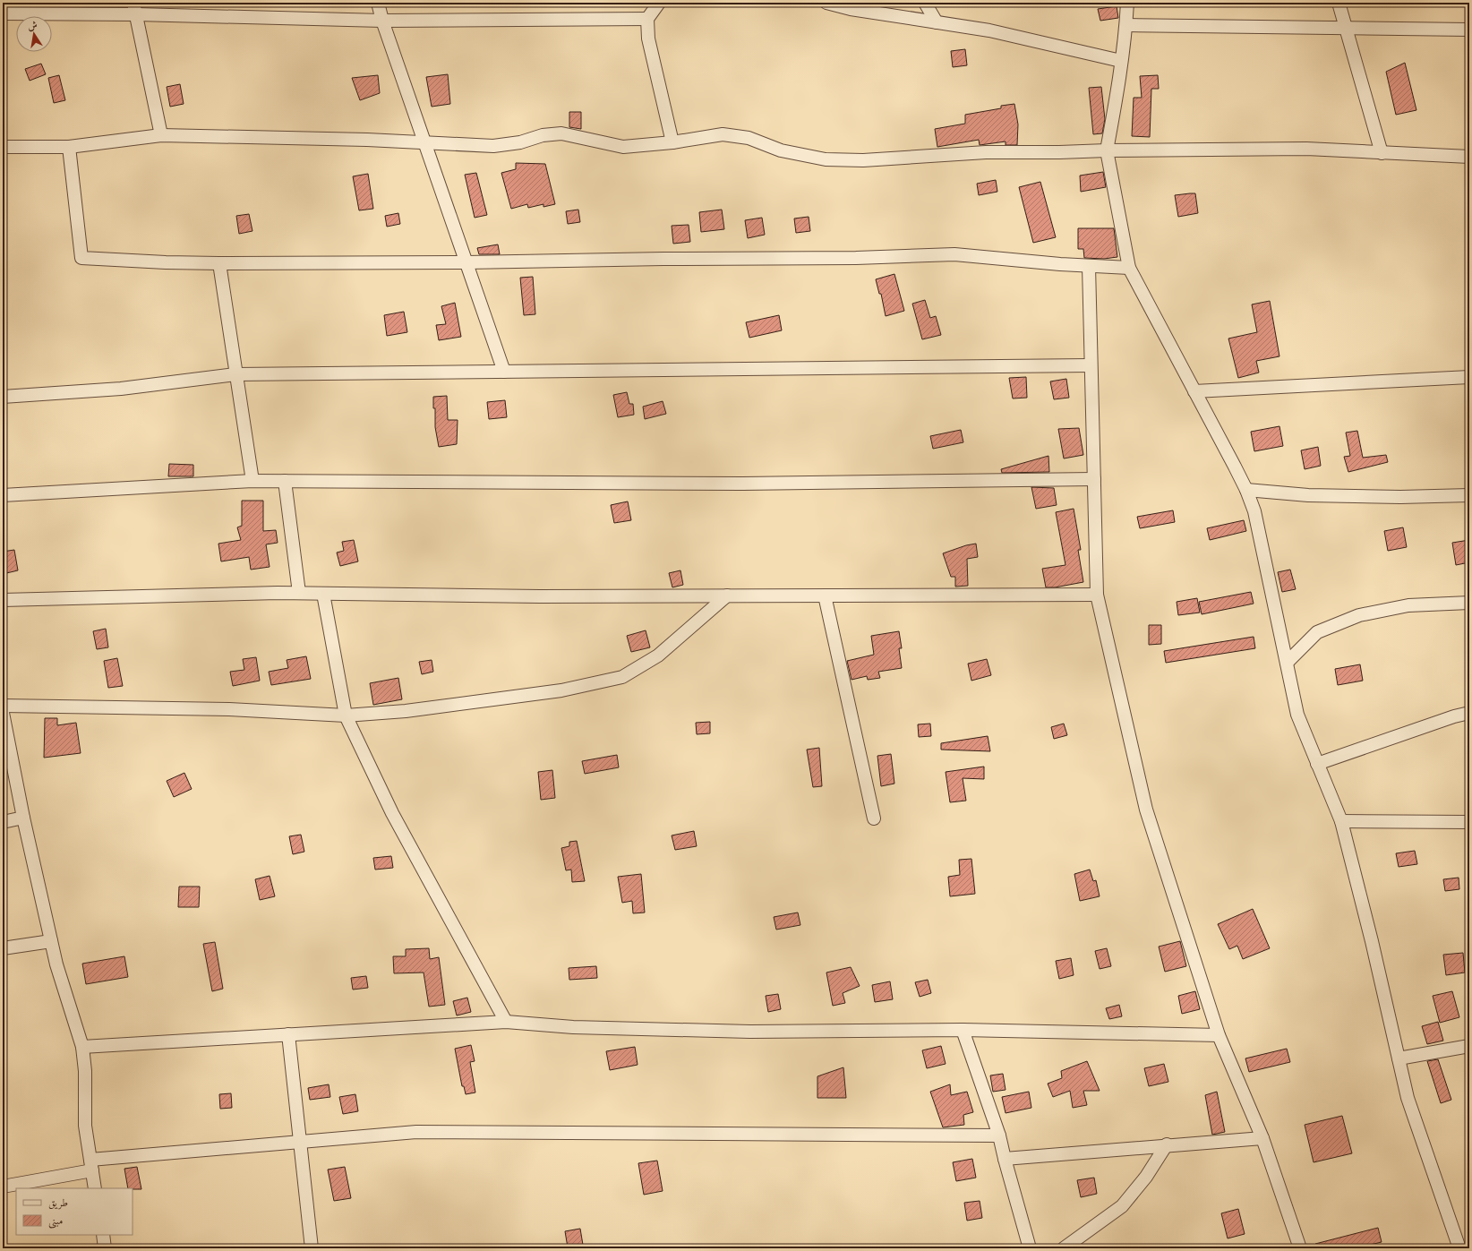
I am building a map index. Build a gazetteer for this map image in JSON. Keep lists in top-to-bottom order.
{
  "legend": ["طريق", "مبنى"],
  "north": "top"
}
